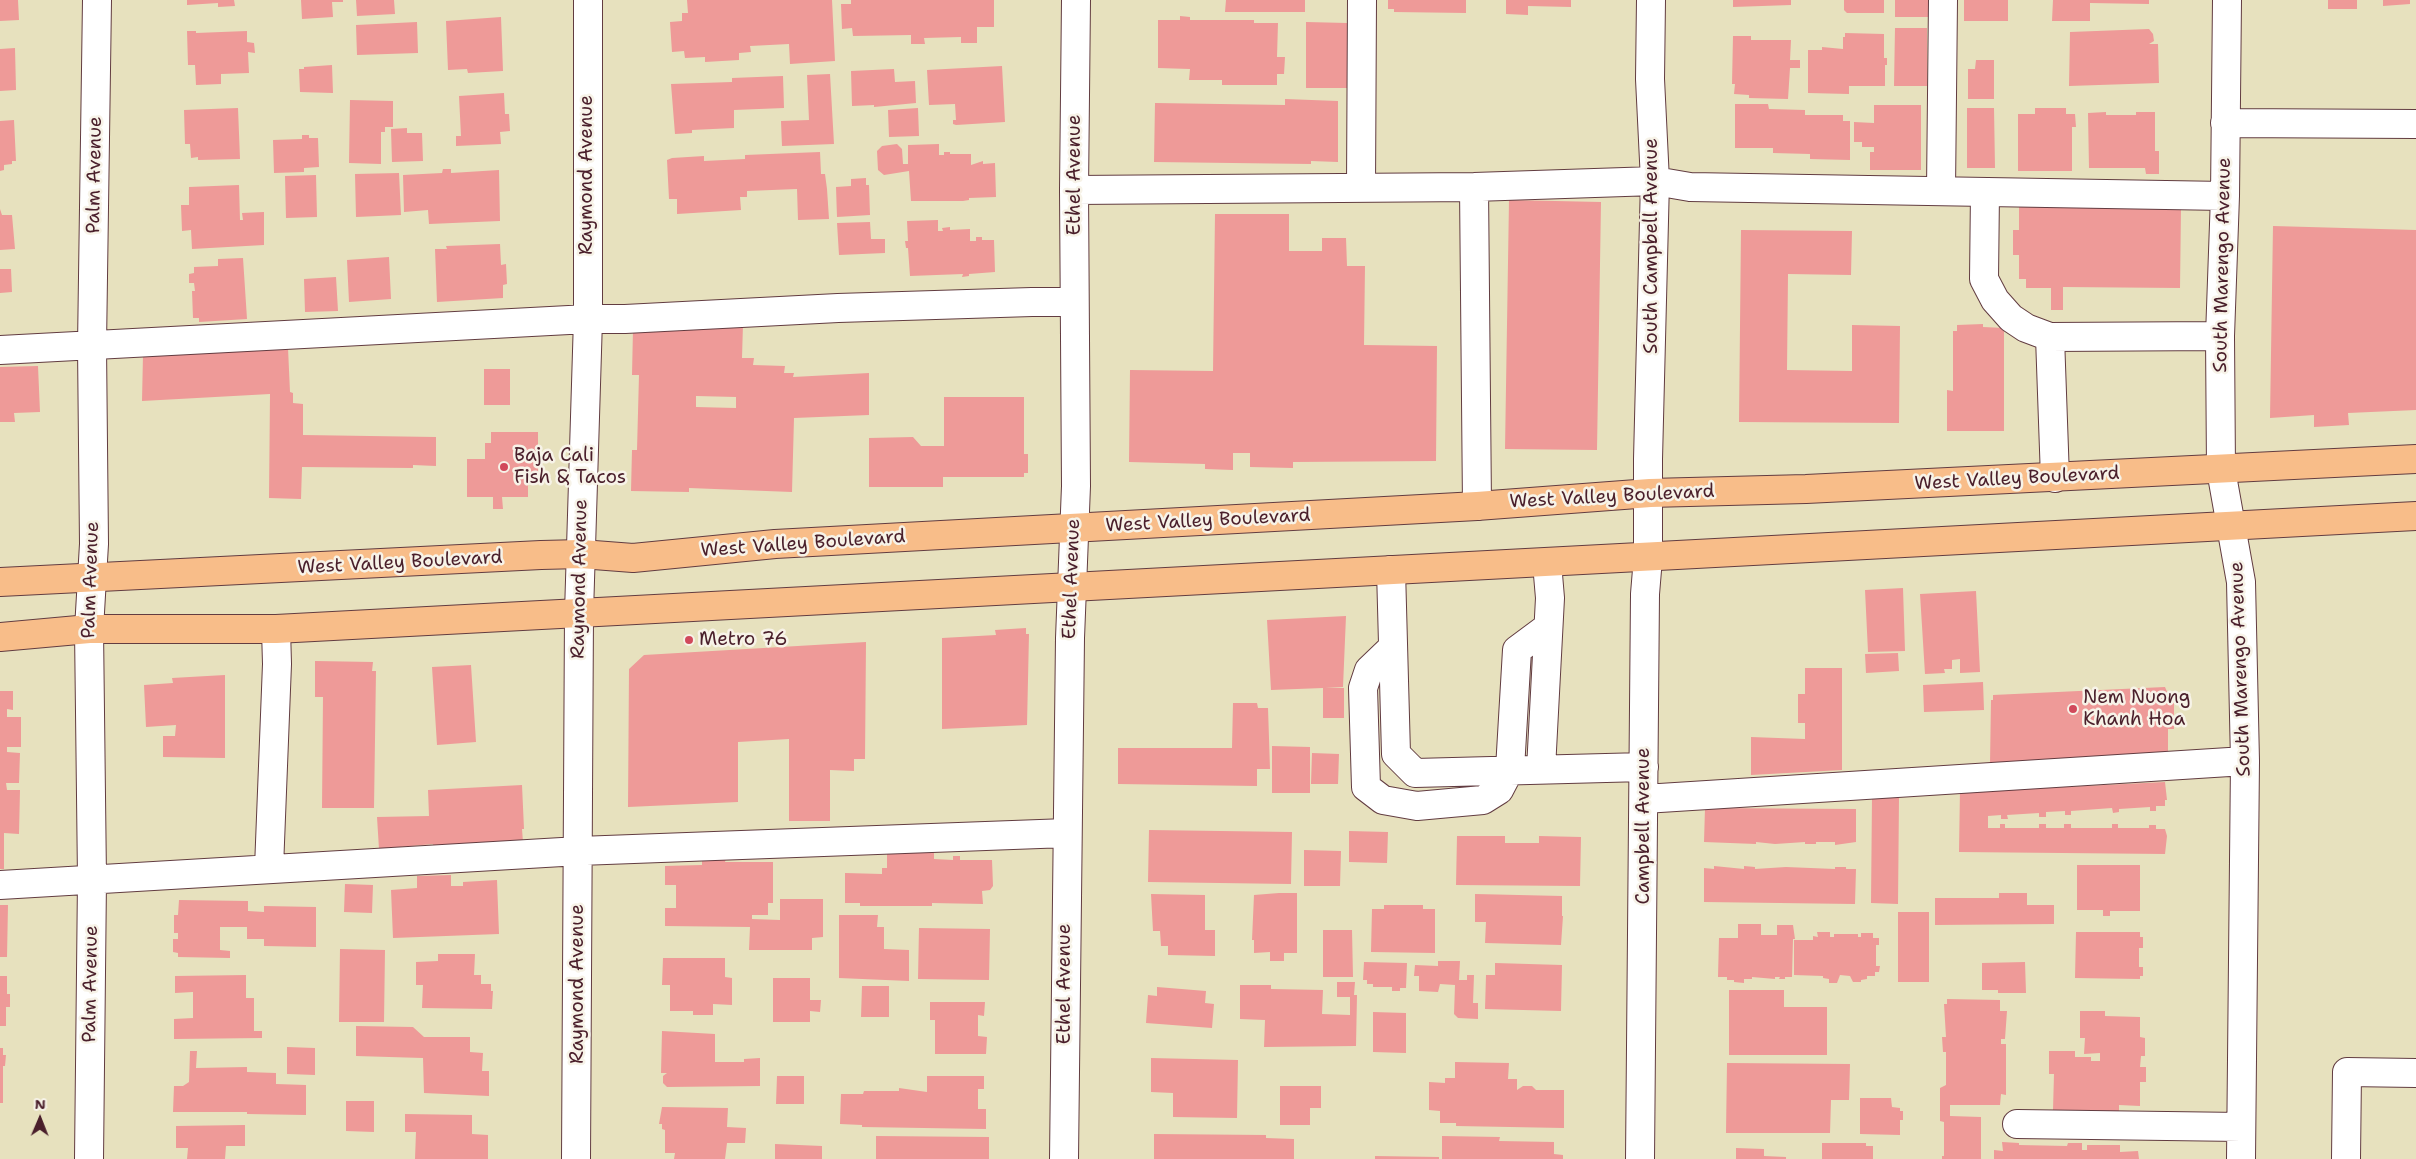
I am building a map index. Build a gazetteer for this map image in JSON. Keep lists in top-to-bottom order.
{
  "streets": {
    "main road": ["West Valley Boulevard"],
    "street": [
      "Palm Avenue",
      "Raymond Avenue",
      "Ethel Avenue",
      "South Campbell Avenue",
      "South Marengo Avenue",
      "Campbell Avenue"
    ]
  },
  "crossings": [
    ["Palm Avenue", "West Valley Boulevard"],
    ["Raymond Avenue", "West Valley Boulevard"],
    ["Ethel Avenue", "West Valley Boulevard"],
    ["South Campbell Avenue", "West Valley Boulevard"],
    ["South Campbell Avenue", "Campbell Avenue"],
    ["South Marengo Avenue", "West Valley Boulevard"],
    ["West Valley Boulevard", "Campbell Avenue"]
  ],
  "places": ["Baja Cali Fish & Tacos", "Metro 76", "Nem Nuong Khanh Hoa"],
  "north": "top"
}
